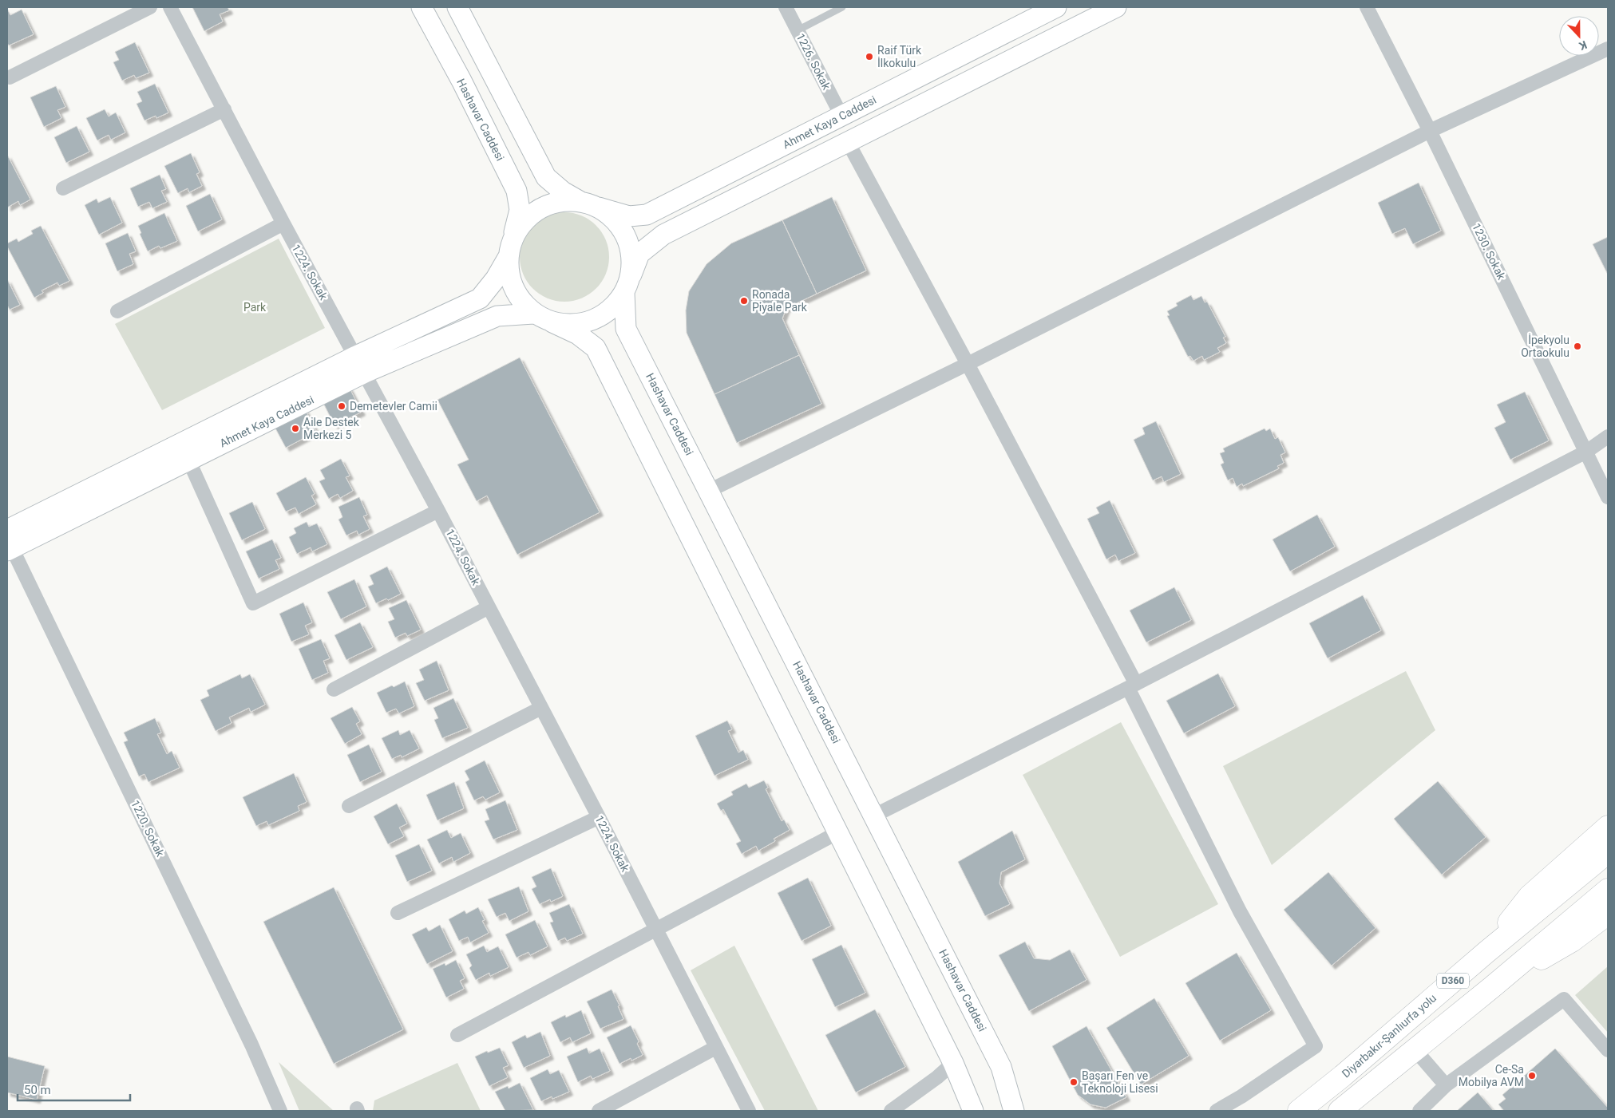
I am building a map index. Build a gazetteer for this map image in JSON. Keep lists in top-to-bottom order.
{
  "streets": {
    "highway": ["D360", "Diyarbakır-Şanlıurfa yolu"],
    "main road": ["Hashavar Caddesi", "Ahmet Kaya Caddesi"],
    "street": [
      "1226. Sokak",
      "1230. Sokak",
      "1224. Sokak",
      "1220. Sokak"
    ]
  },
  "crossings": [
    ["1226. Sokak", "Ahmet Kaya Caddesi"],
    ["Hashavar Caddesi", "Ahmet Kaya Caddesi"],
    ["Ahmet Kaya Caddesi", "1224. Sokak"],
    ["Ahmet Kaya Caddesi", "1220. Sokak"]
  ],
  "parks": ["Park"],
  "places": [
    "Raif Türk İlkokulu",
    "Ronada Piyale Park",
    "İpekyolu Ortaokulu",
    "Demetevler Camii",
    "Aile Destek Merkezi 5",
    "Ce-Sa Mobilya AVM",
    "Başarı Fen ve Teknoloji Lisesi"
  ],
  "scale_bar": "50 m",
  "north": "bottom"
}
